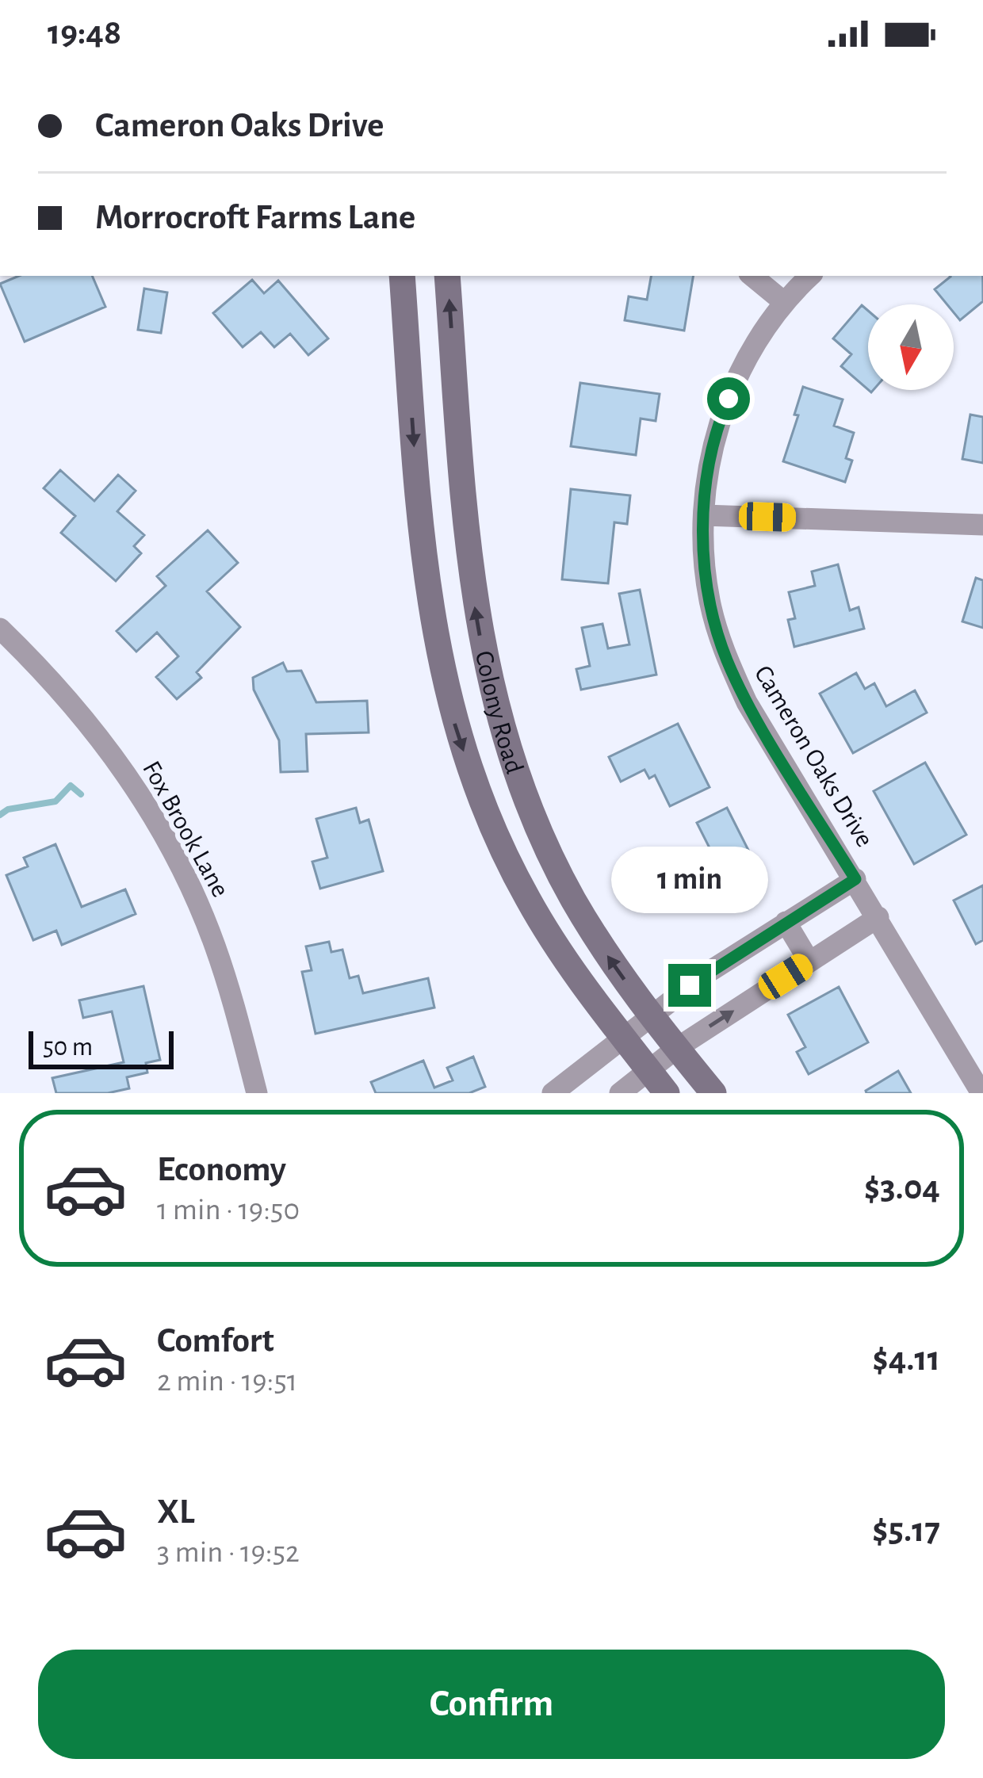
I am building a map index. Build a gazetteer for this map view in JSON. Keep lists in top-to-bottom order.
{
  "streets": {
    "main road": ["Colony Road"],
    "street": ["Cameron Oaks Drive", "Fox Brook Lane"]
  },
  "scale_bar": "50 m",
  "north": "bottom",
  "page": {
    "status": "19:48",
    "banner": ["Cameron Oaks Drive", "Morrocroft Farms Lane"],
    "bubble": "1 min",
    "scale": "50 m",
    "list": [
      {
        "name": "Economy",
        "note": "1 min · 19:50",
        "value": "$3.04"
      },
      {
        "name": "Comfort",
        "note": "2 min · 19:51",
        "value": "$4.11"
      },
      {
        "name": "XL",
        "note": "3 min · 19:52",
        "value": "$5.17"
      }
    ],
    "buttons": "Confirm"
  }
}
